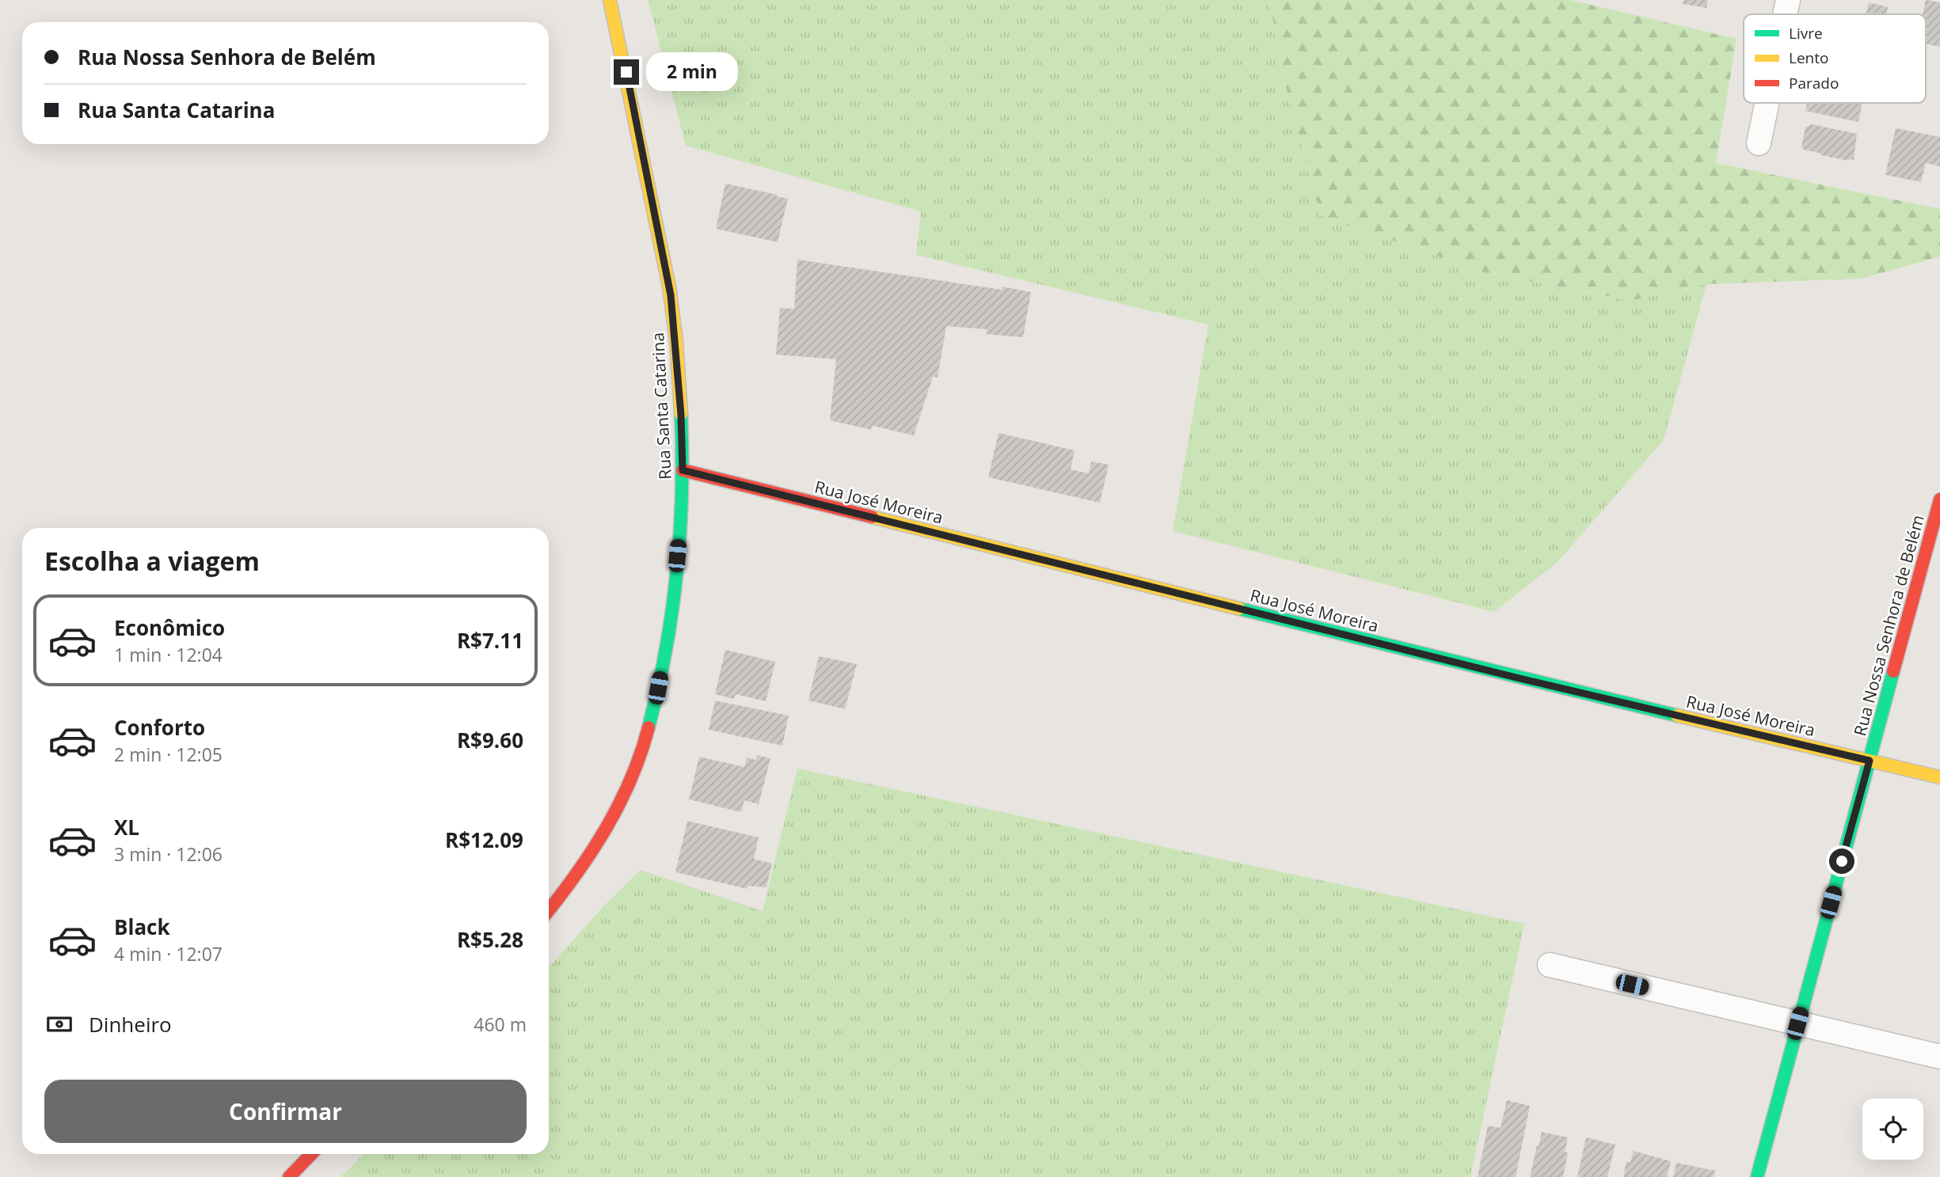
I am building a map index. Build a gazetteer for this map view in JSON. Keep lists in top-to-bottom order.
{
  "streets": {
    "street": ["Rua Santa Catarina", "Rua José Moreira", "Rua Nossa Senhora de Belém"]
  },
  "crossings": [
    ["Rua Santa Catarina", "Rua José Moreira"],
    ["Rua José Moreira", "Rua Nossa Senhora de Belém"]
  ],
  "legend": ["Livre", "Lento", "Parado"],
  "page": {
    "banner": ["Rua Nossa Senhora de Belém", "Rua Santa Catarina"],
    "bubble": "2 min",
    "heading": "Escolha a viagem",
    "list": [
      {
        "name": "Econômico",
        "note": "1 min · 12:04",
        "value": "R$7.11"
      },
      {
        "name": "Conforto",
        "note": "2 min · 12:05",
        "value": "R$9.60"
      },
      {
        "name": "XL",
        "note": "3 min · 12:06",
        "value": "R$12.09"
      },
      {
        "name": "Black",
        "note": "4 min · 12:07",
        "value": "R$5.28"
      }
    ],
    "pay": ["Dinheiro", "460 m"],
    "buttons": "Confirmar"
  }
}
